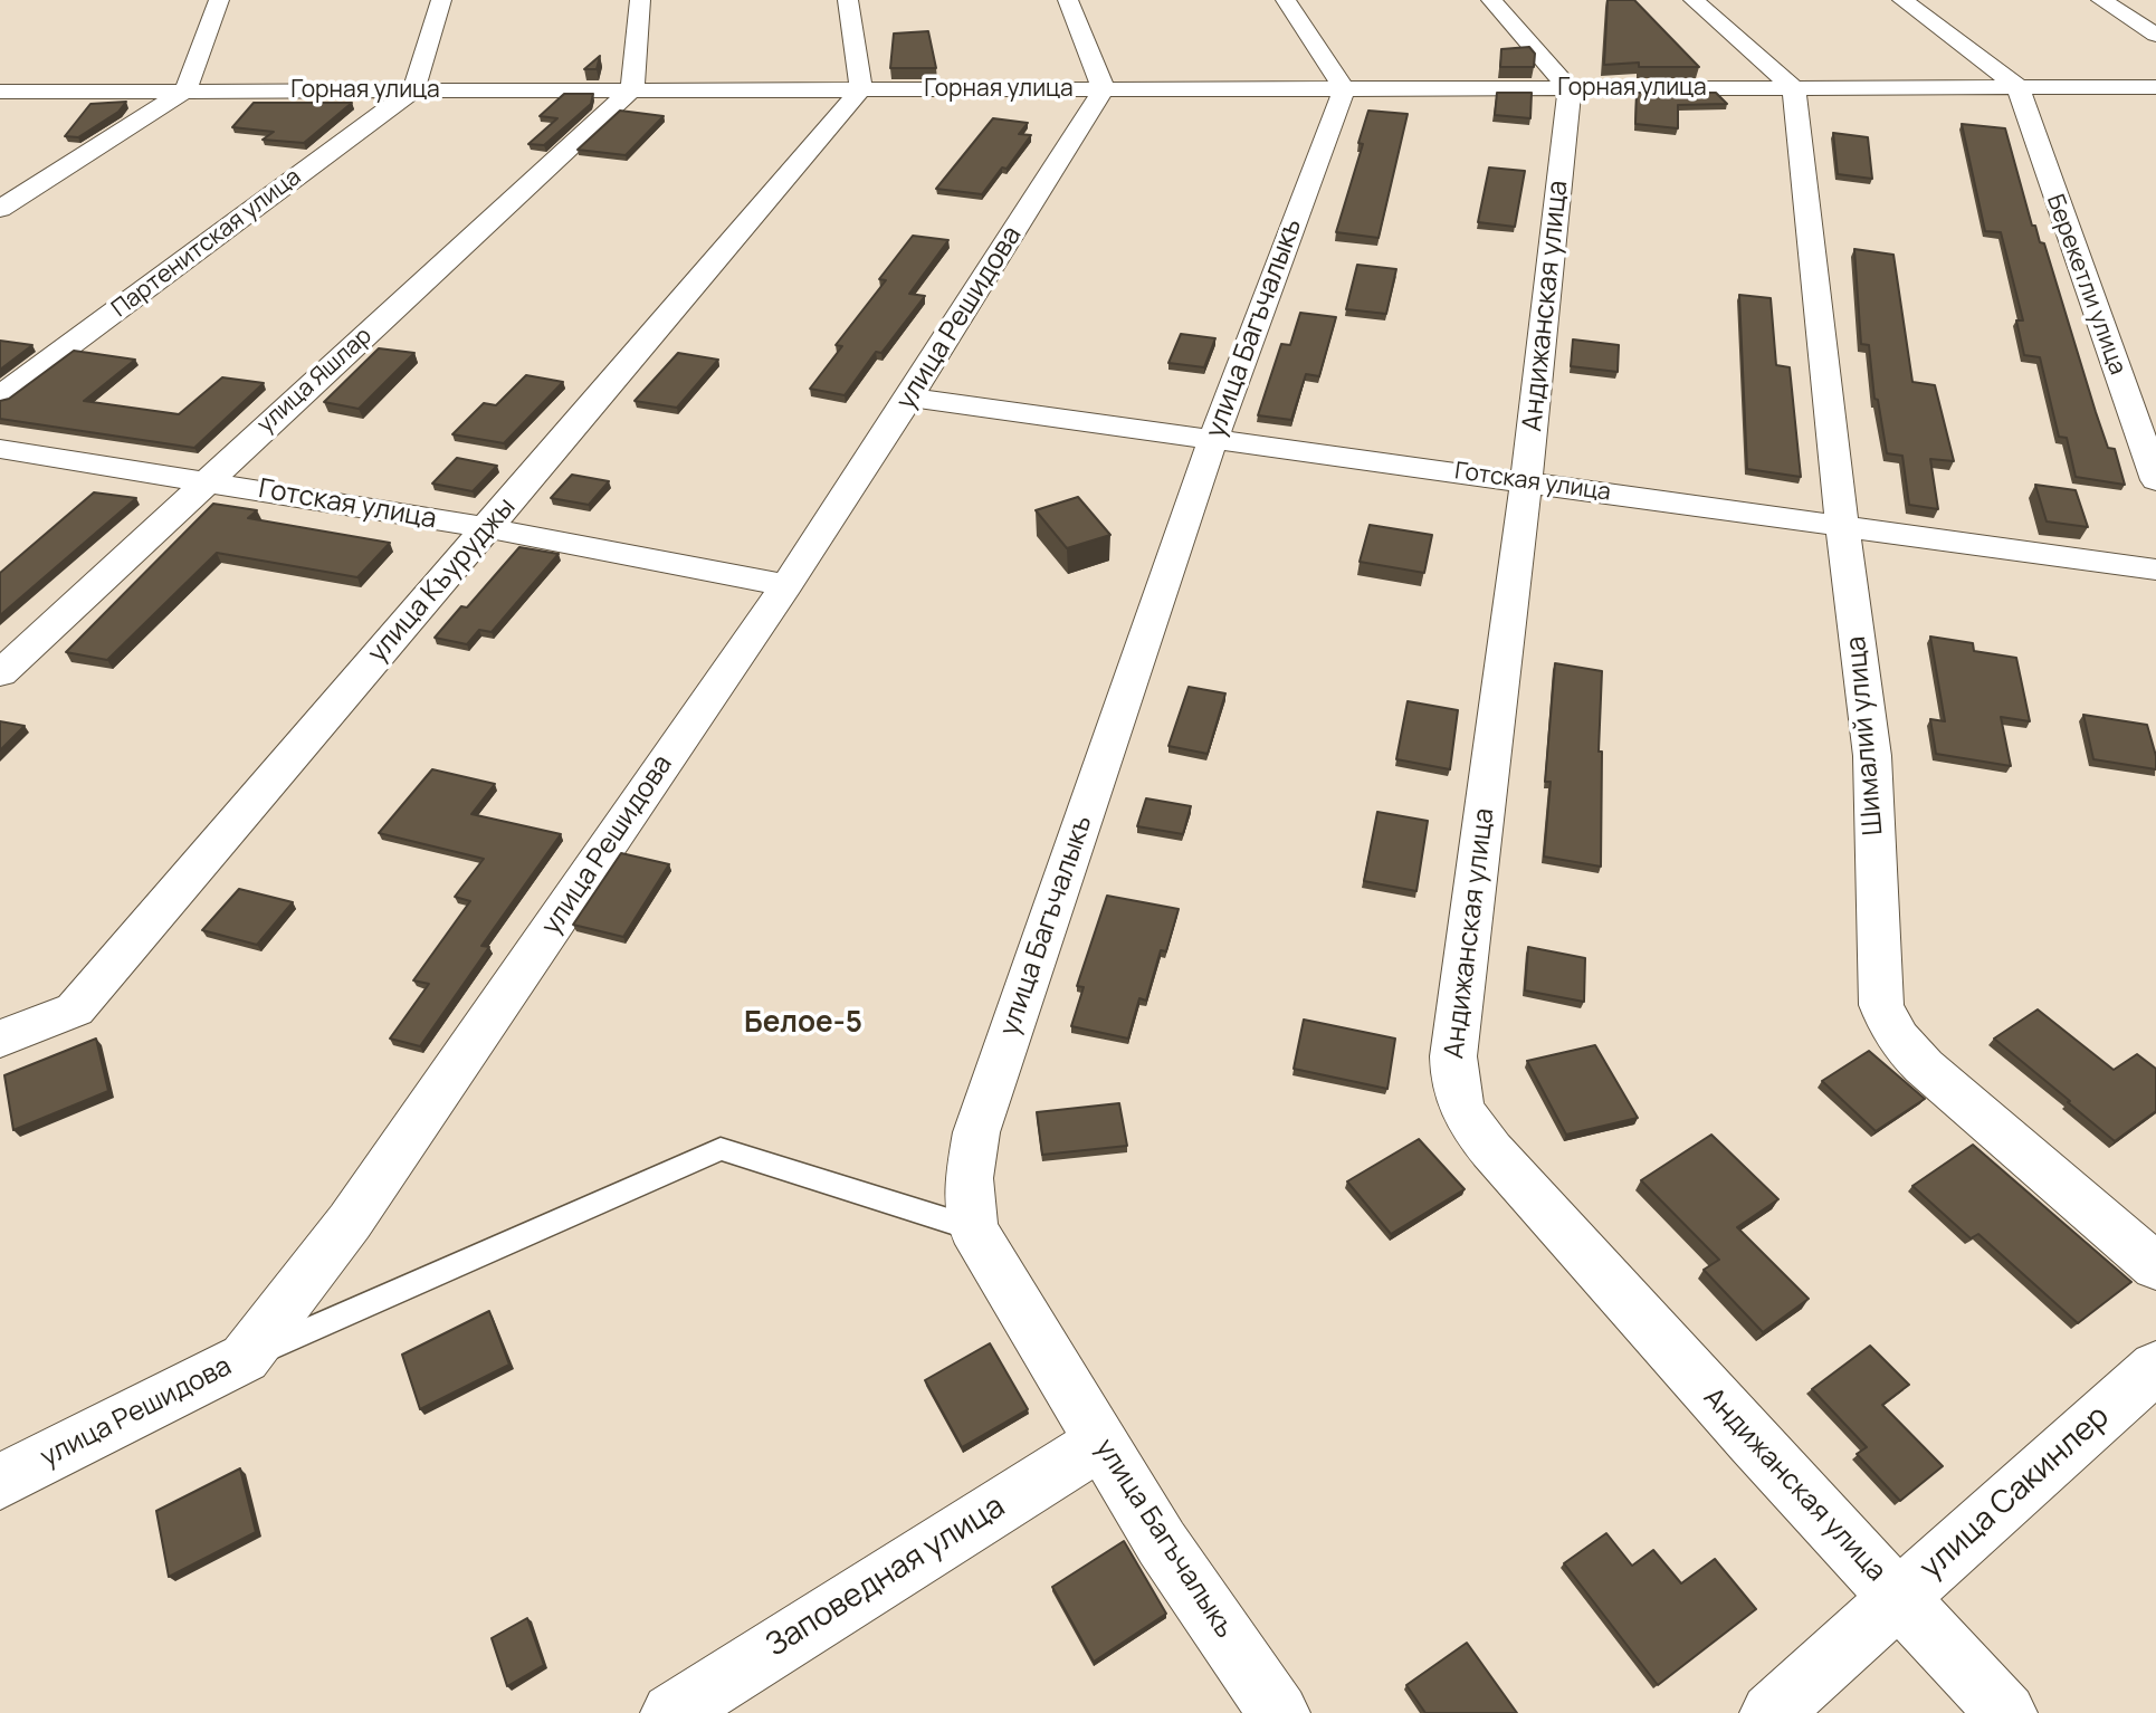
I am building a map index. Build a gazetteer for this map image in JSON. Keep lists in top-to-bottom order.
{
  "streets": {
    "street": [
      "Горная улица",
      "Партенитская улица",
      "Берекетли улица",
      "Андижанская улица",
      "улица Решидова",
      "улица Багъчалыкъ",
      "улица Яшлар",
      "Готская улица",
      "улица Къуруджы",
      "Шималий улица",
      "улица Сакинлер",
      "Заповедная улица"
    ]
  },
  "crossings": [
    ["Горная улица", "Партенитская улица"],
    ["Горная улица", "Берекетли улица"],
    ["Горная улица", "Андижанская улица"],
    ["Горная улица", "улица Решидова"],
    ["Горная улица", "улица Багъчалыкъ"],
    ["Горная улица", "улица Яшлар"],
    ["Горная улица", "улица Къуруджы"],
    ["Горная улица", "Шималий улица"],
    ["Андижанская улица", "Готская улица"],
    ["Андижанская улица", "улица Сакинлер"],
    ["улица Решидова", "Готская улица"],
    ["улица Багъчалыкъ", "Готская улица"],
    ["улица Багъчалыкъ", "Заповедная улица"],
    ["улица Яшлар", "Готская улица"],
    ["Готская улица", "улица Къуруджы"],
    ["Готская улица", "Шималий улица"]
  ],
  "districts": ["Белое-5"]
}
